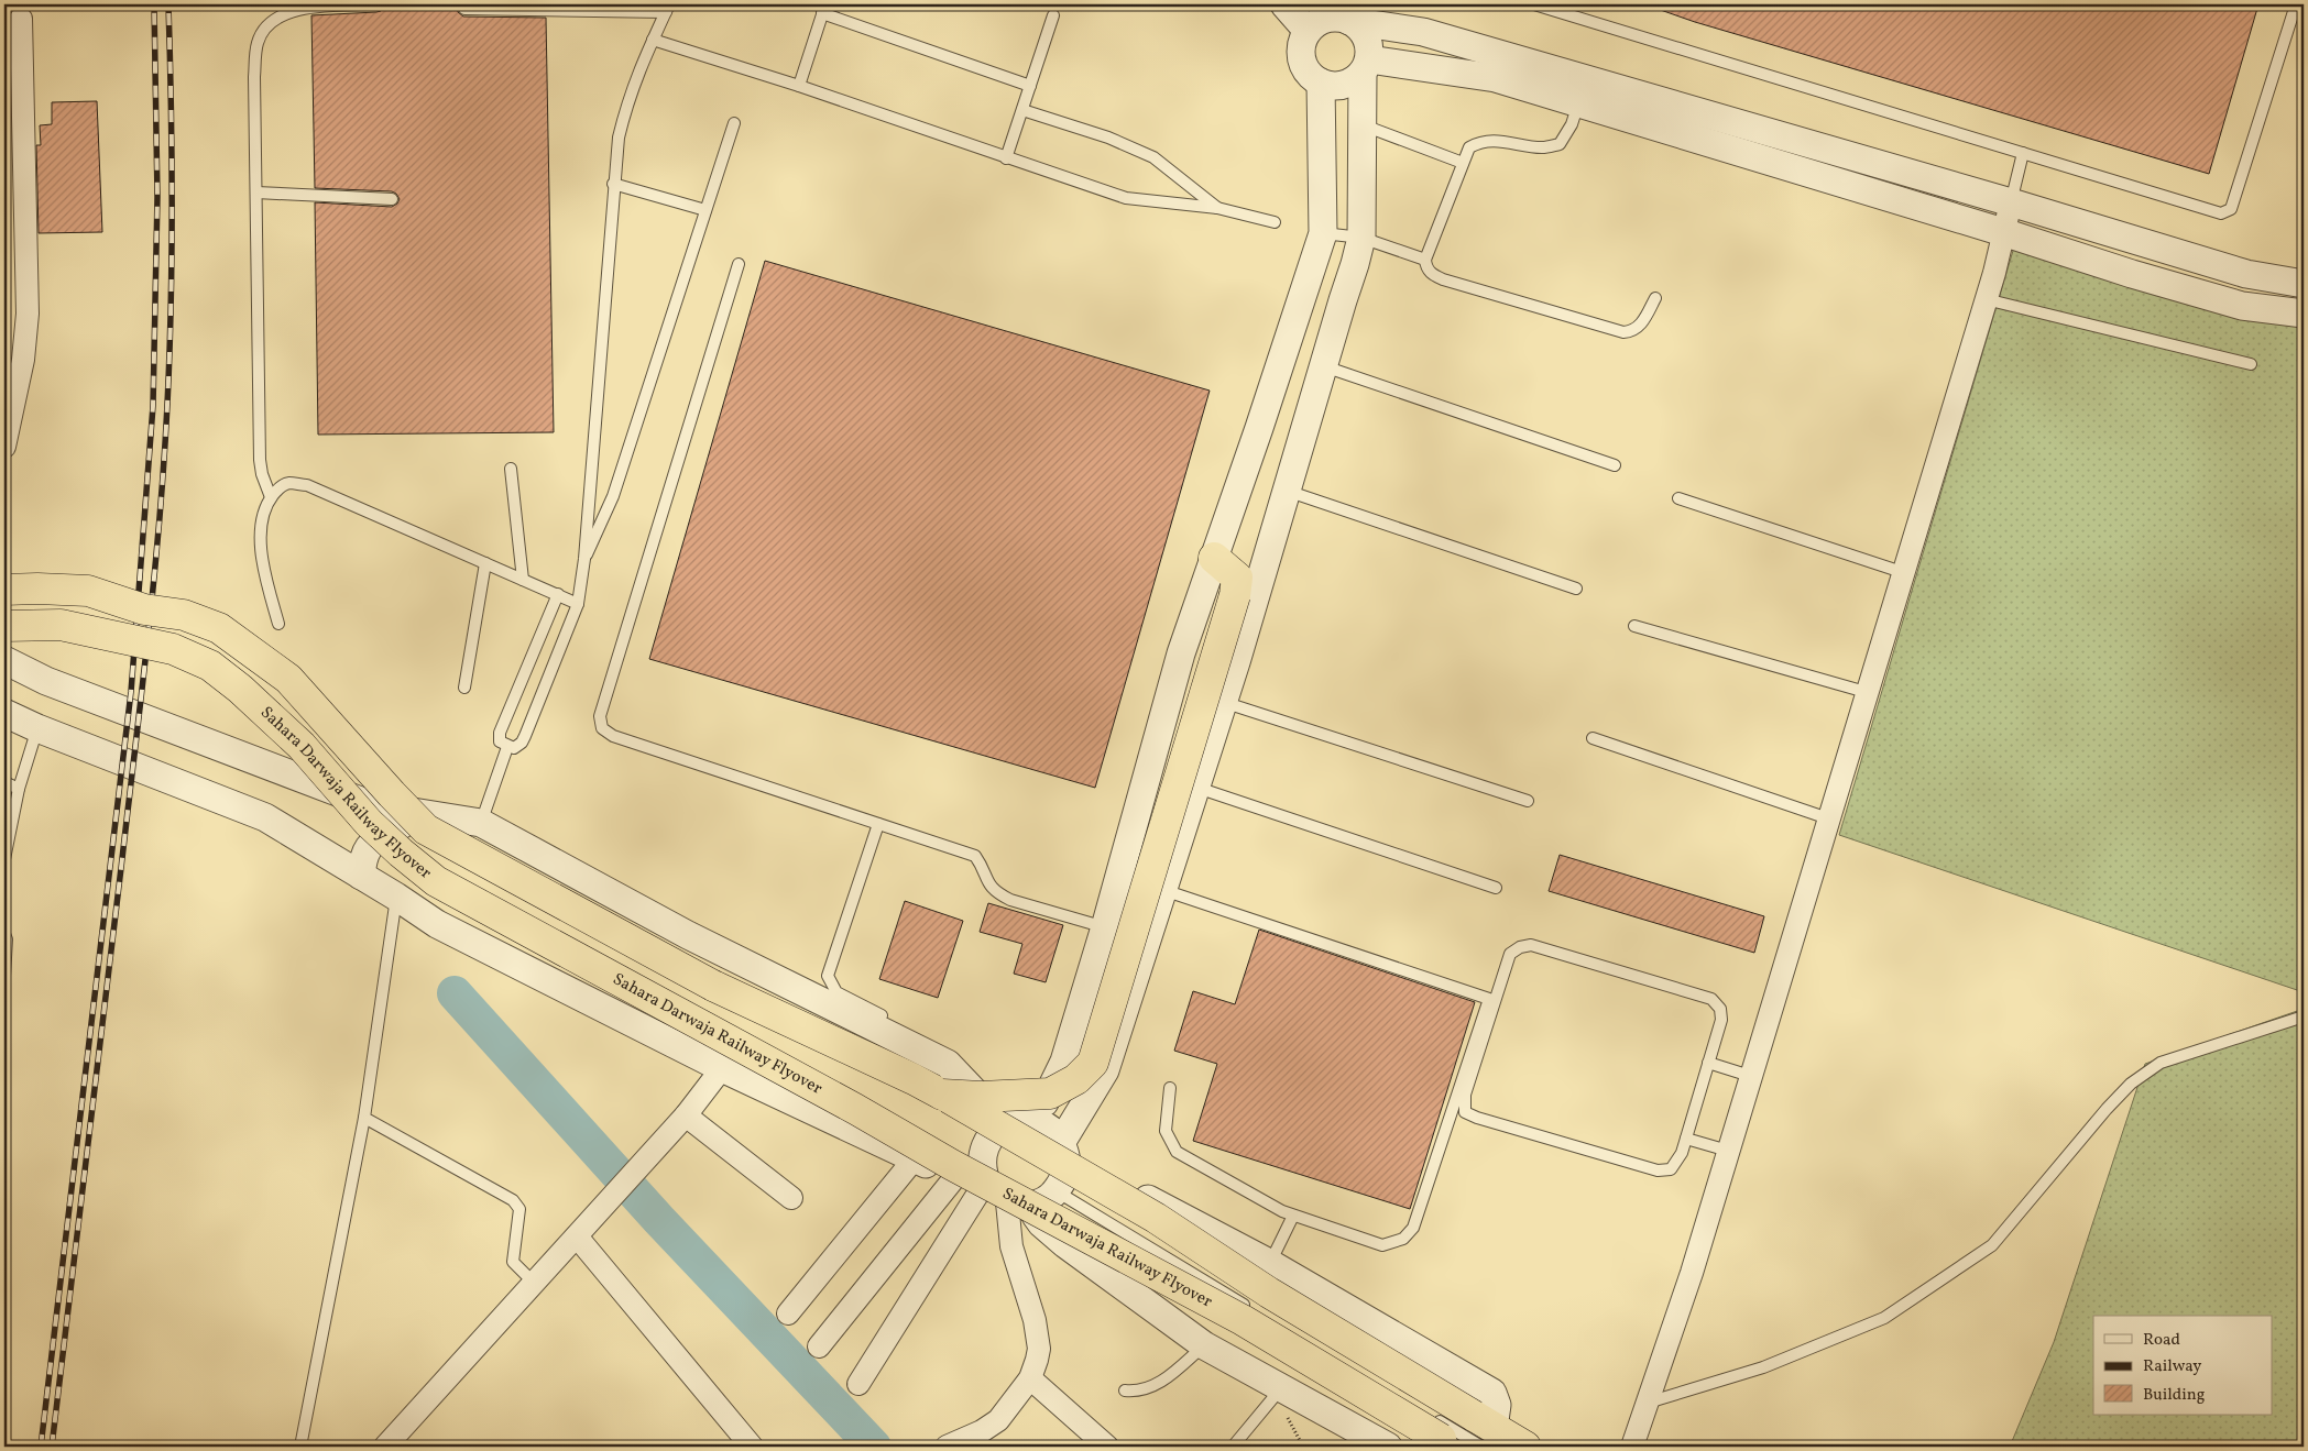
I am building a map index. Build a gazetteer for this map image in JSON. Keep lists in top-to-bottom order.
{
  "streets": {
    "highway": ["Sahara Darwaja Railway Flyover"]
  },
  "legend": ["Road", "Railway", "Building"]
}
